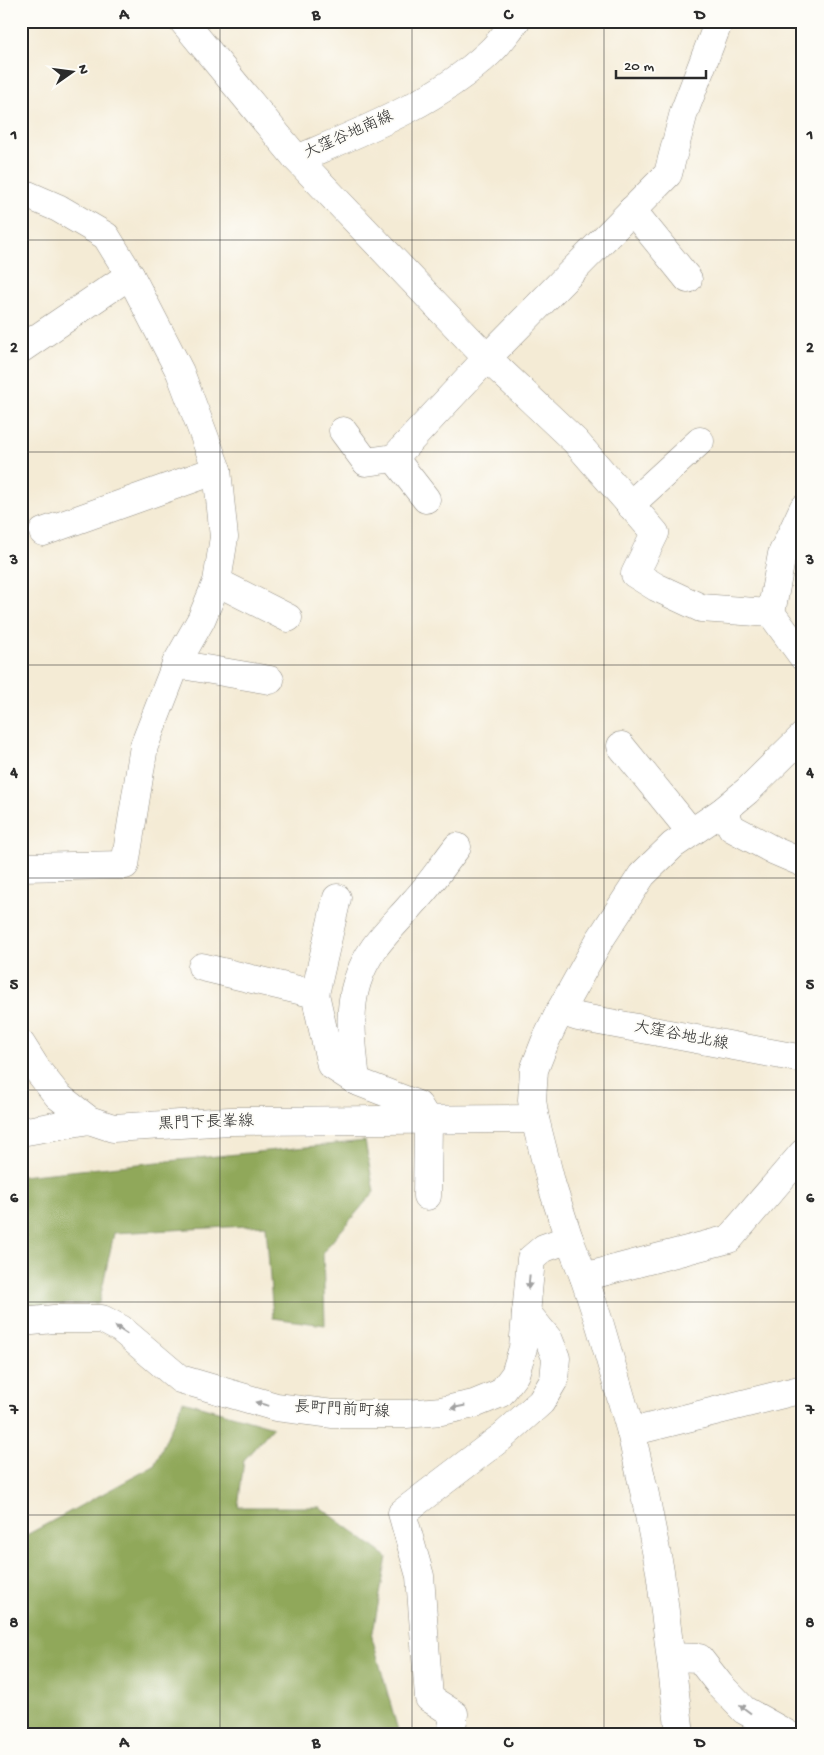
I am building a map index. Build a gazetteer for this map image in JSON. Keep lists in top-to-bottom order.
{
  "streets": {
    "street": [
      "大窪谷地南線",
      "大窪谷地北線",
      "黒門下長峯線",
      "長町門前町線"
    ]
  },
  "scale_bar": "20 m",
  "north": "right",
  "grid": {
    "columns": [
      "A",
      "B",
      "C",
      "D"
    ],
    "rows": [
      "1",
      "2",
      "3",
      "4",
      "5",
      "6",
      "7",
      "8"
    ]
  }
}
